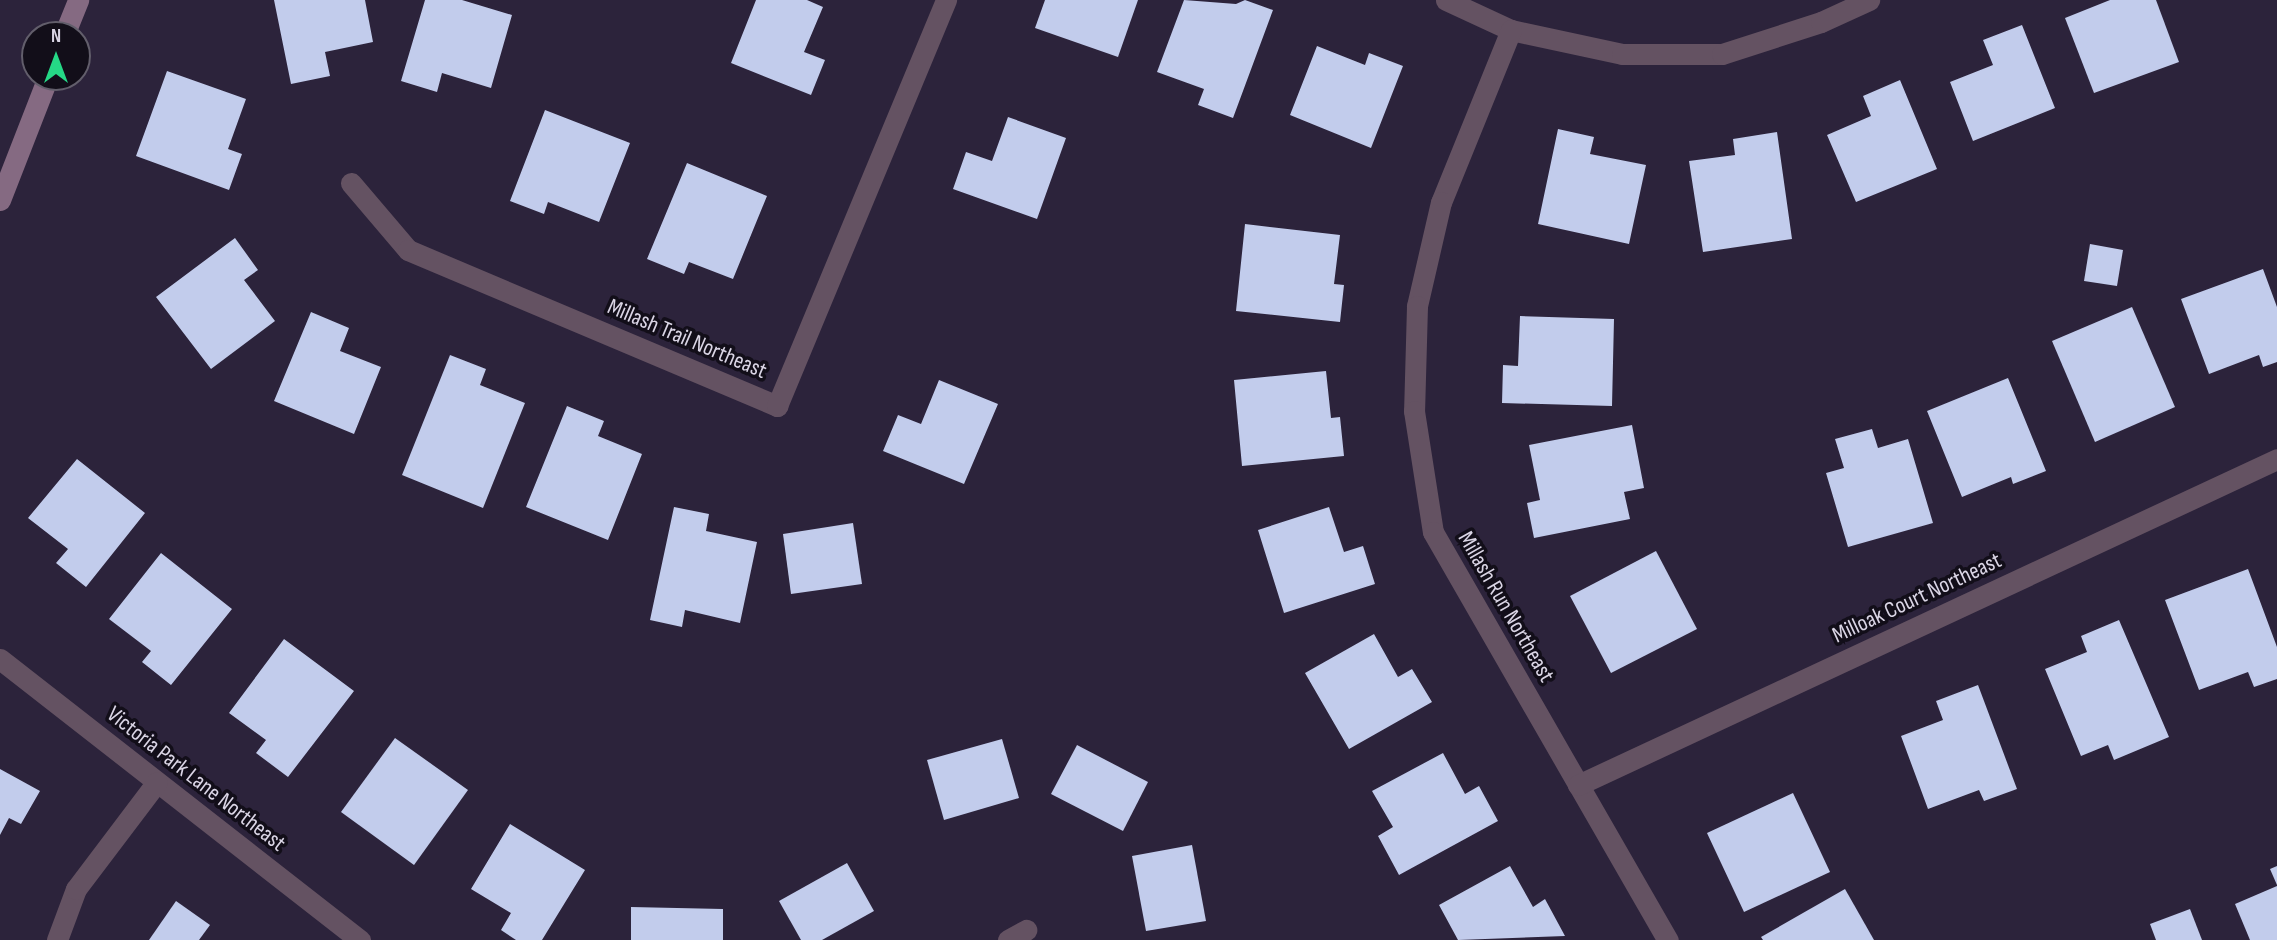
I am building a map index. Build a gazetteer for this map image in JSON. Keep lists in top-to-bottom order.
{
  "streets": {
    "street": [
      "Millash Trail Northeast",
      "Milloak Court Northeast",
      "Millash Run Northeast",
      "Victoria Park Lane Northeast"
    ]
  },
  "crossings": [
    ["Milloak Court Northeast", "Millash Run Northeast"]
  ],
  "north": "top"
}
